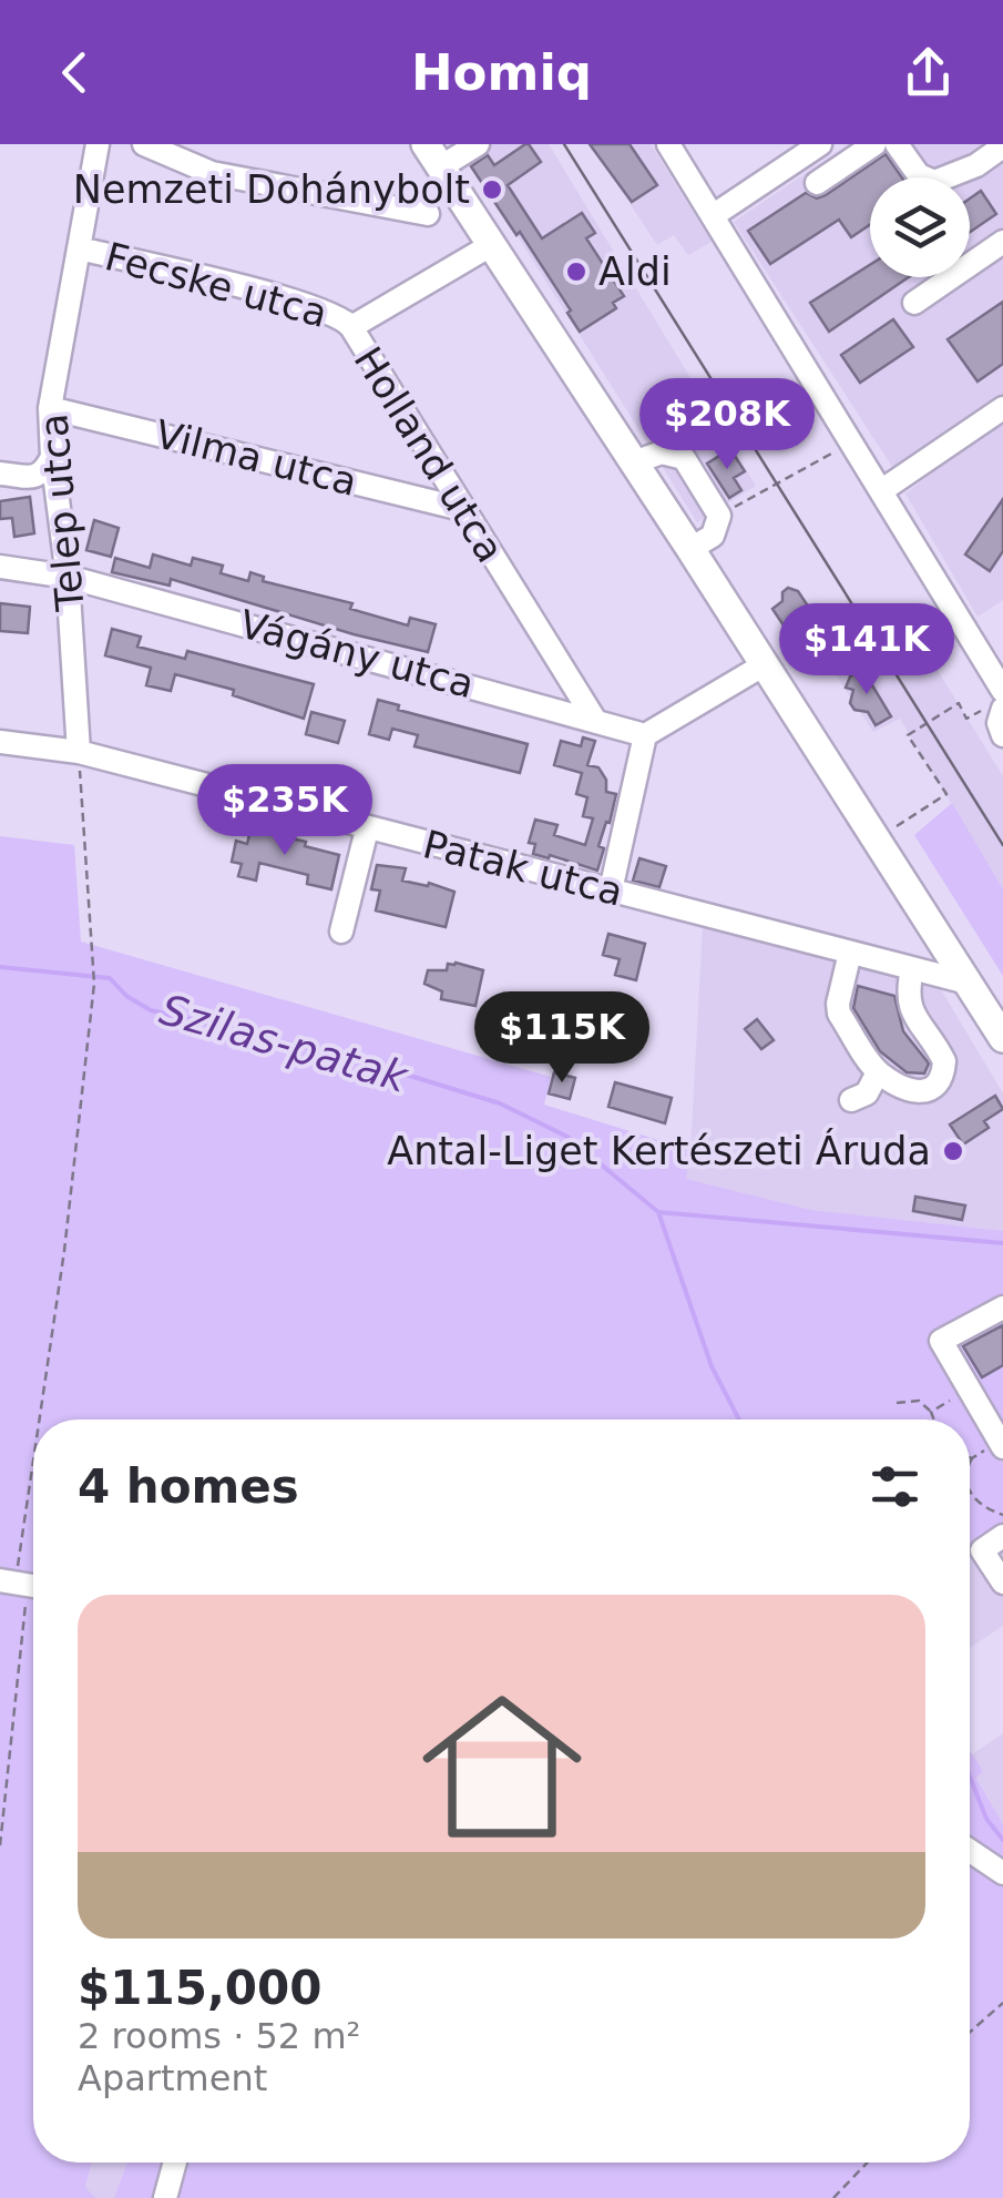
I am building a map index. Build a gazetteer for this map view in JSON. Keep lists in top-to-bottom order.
{
  "streets": {
    "street": [
      "Fecske utca",
      "Holland utca",
      "Vilma utca",
      "Telep utca",
      "Vágány utca",
      "Patak utca"
    ]
  },
  "crossings": [
    ["Fecske utca", "Holland utca"],
    ["Fecske utca", "Telep utca"],
    ["Holland utca", "Vilma utca"],
    ["Holland utca", "Vágány utca"],
    ["Vilma utca", "Telep utca"],
    ["Telep utca", "Vágány utca"],
    ["Telep utca", "Patak utca"]
  ],
  "water": ["Szilas-patak"],
  "places": ["Nemzeti Dohánybolt", "Aldi", "Antal-Liget Kertészeti Áruda"],
  "page": {
    "header": "Homiq",
    "price": [
      "$208K",
      "$141K",
      "$235K",
      "$115K"
    ],
    "heading": "4 homes",
    "list": [
      {
        "name": "$115,000",
        "note": "2 rooms · 52 m² · Apartment"
      }
    ]
  }
}
